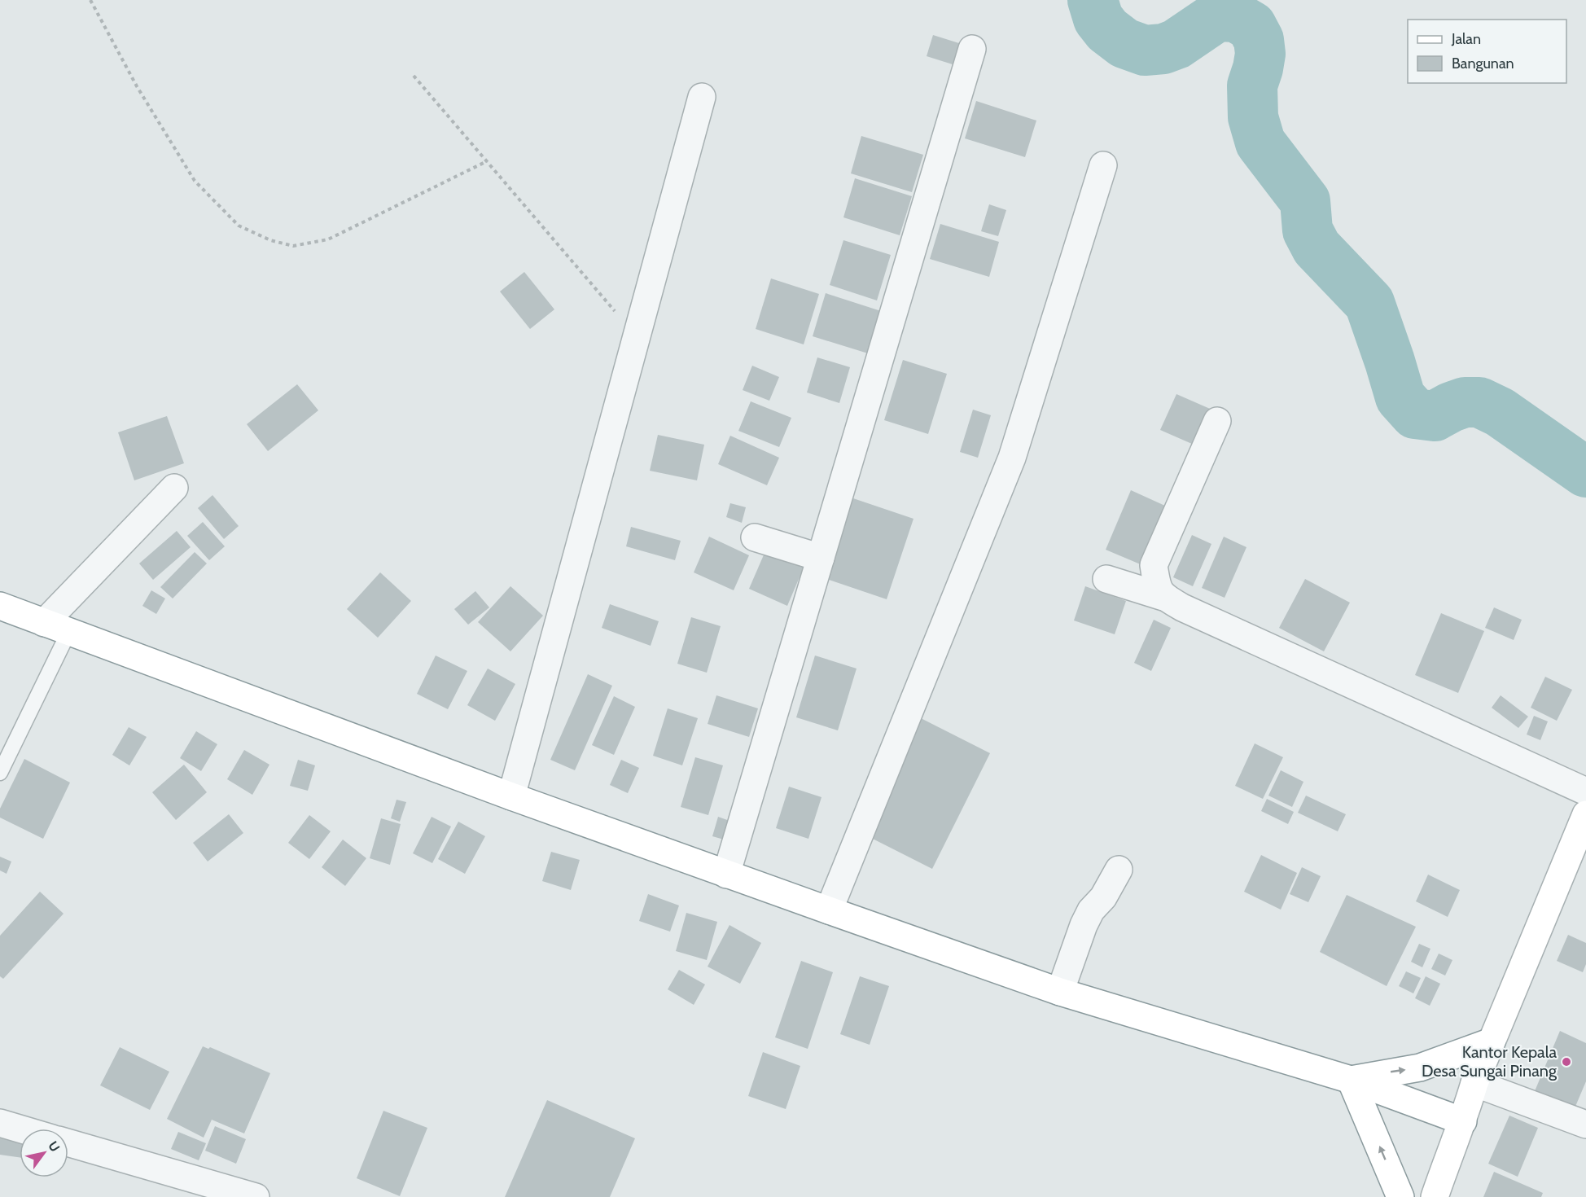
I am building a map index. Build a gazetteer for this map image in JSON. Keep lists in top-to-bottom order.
{
  "places": ["Kantor Kepala Desa Sungai Pinang"],
  "legend": ["Jalan", "Bangunan"],
  "north": "top right"
}
